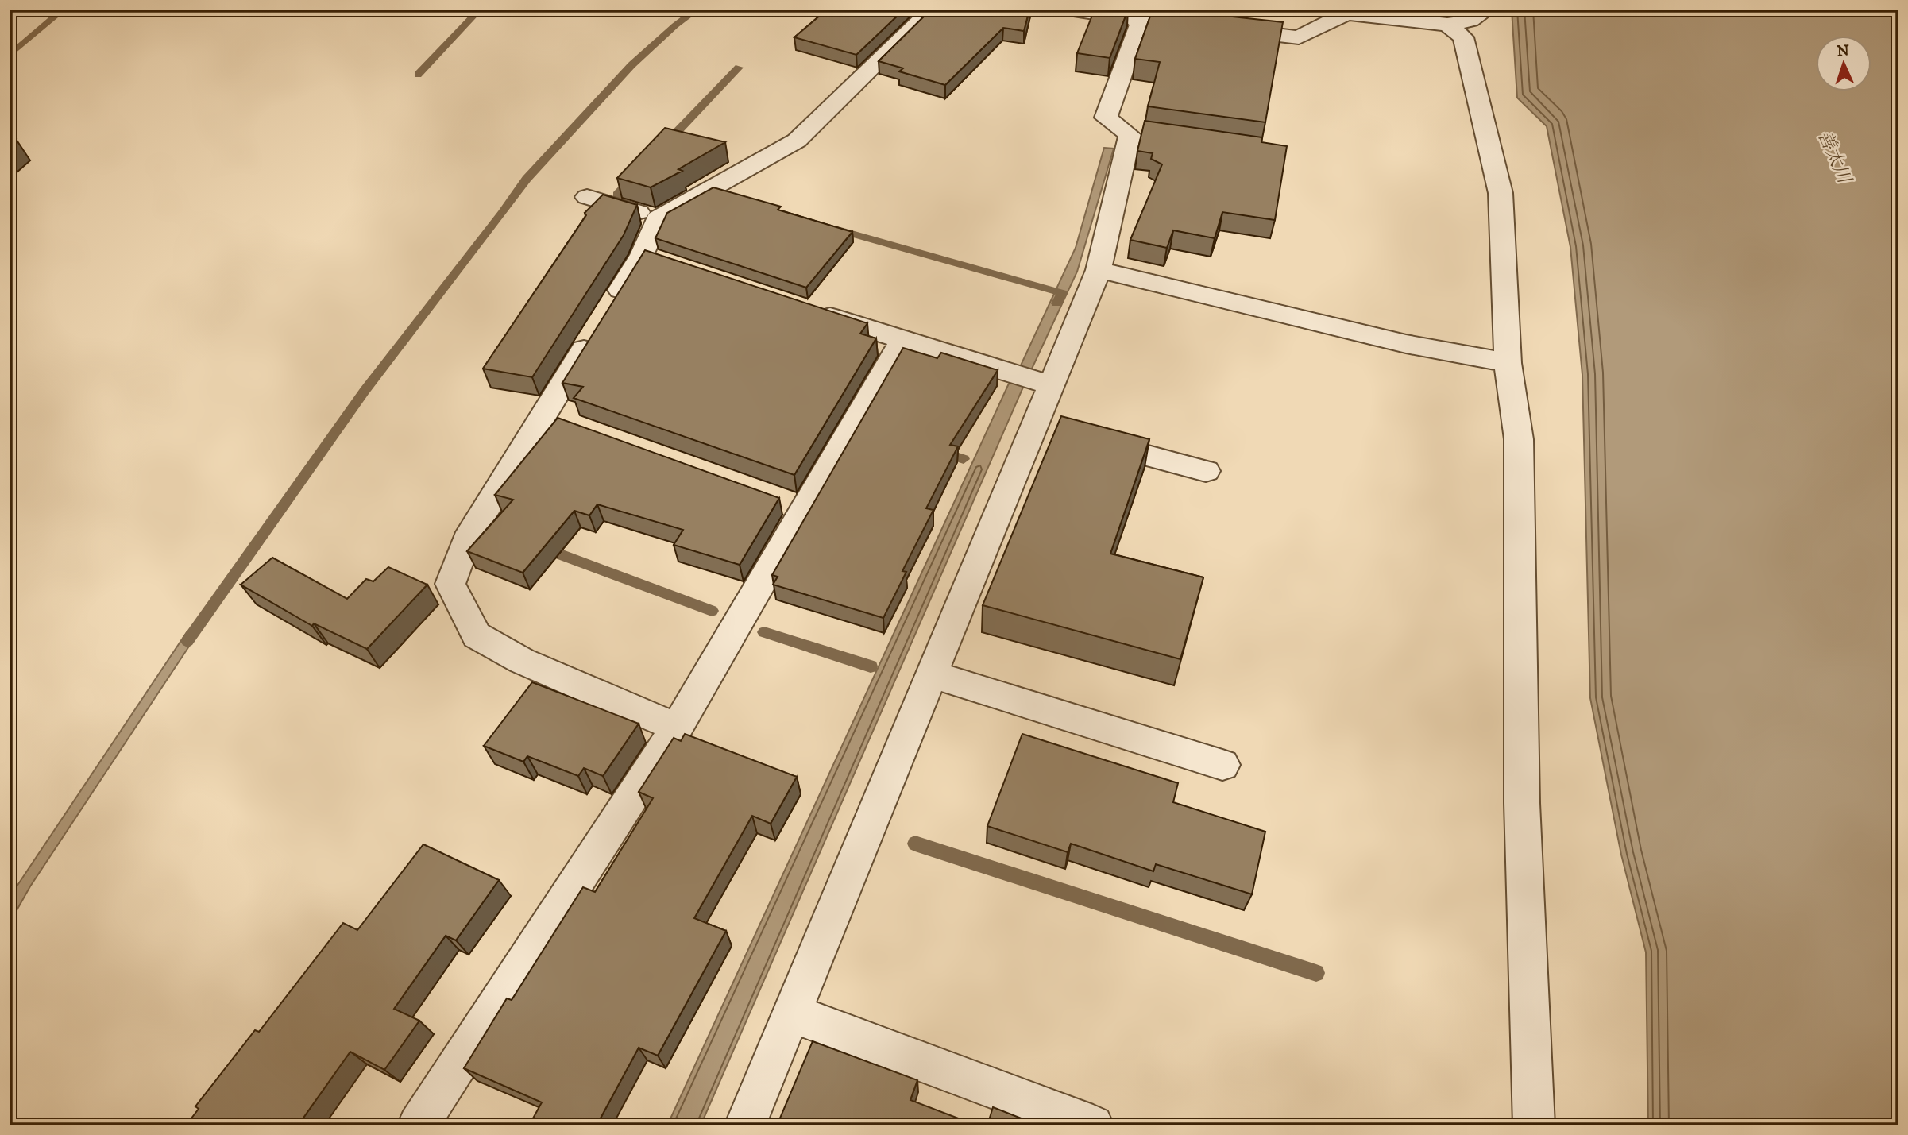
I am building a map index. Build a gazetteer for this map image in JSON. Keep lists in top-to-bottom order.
{
  "water": ["善太川"],
  "north": "top"
}
